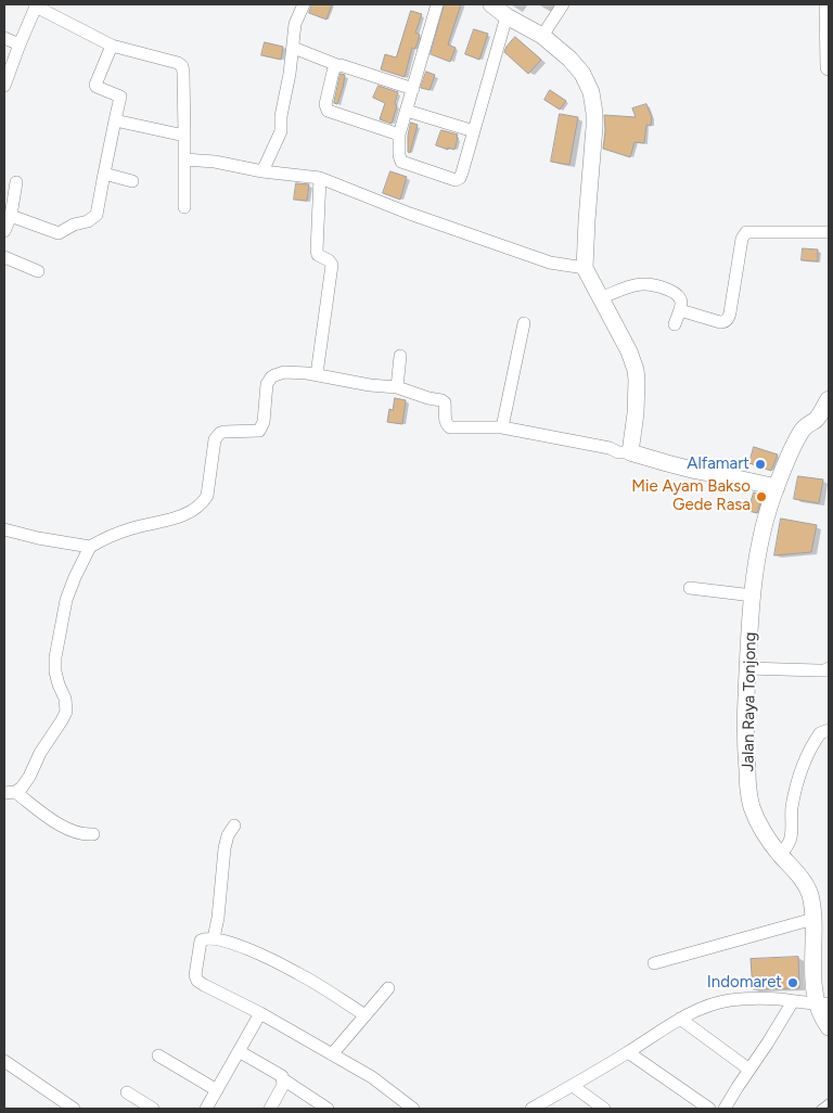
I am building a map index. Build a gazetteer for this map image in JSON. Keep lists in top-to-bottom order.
{
  "streets": {
    "main road": ["Jalan Raya Tonjong"]
  },
  "places": ["Alfamart", "Mie Ayam Bakso Gede Rasa", "Indomaret"]
}
